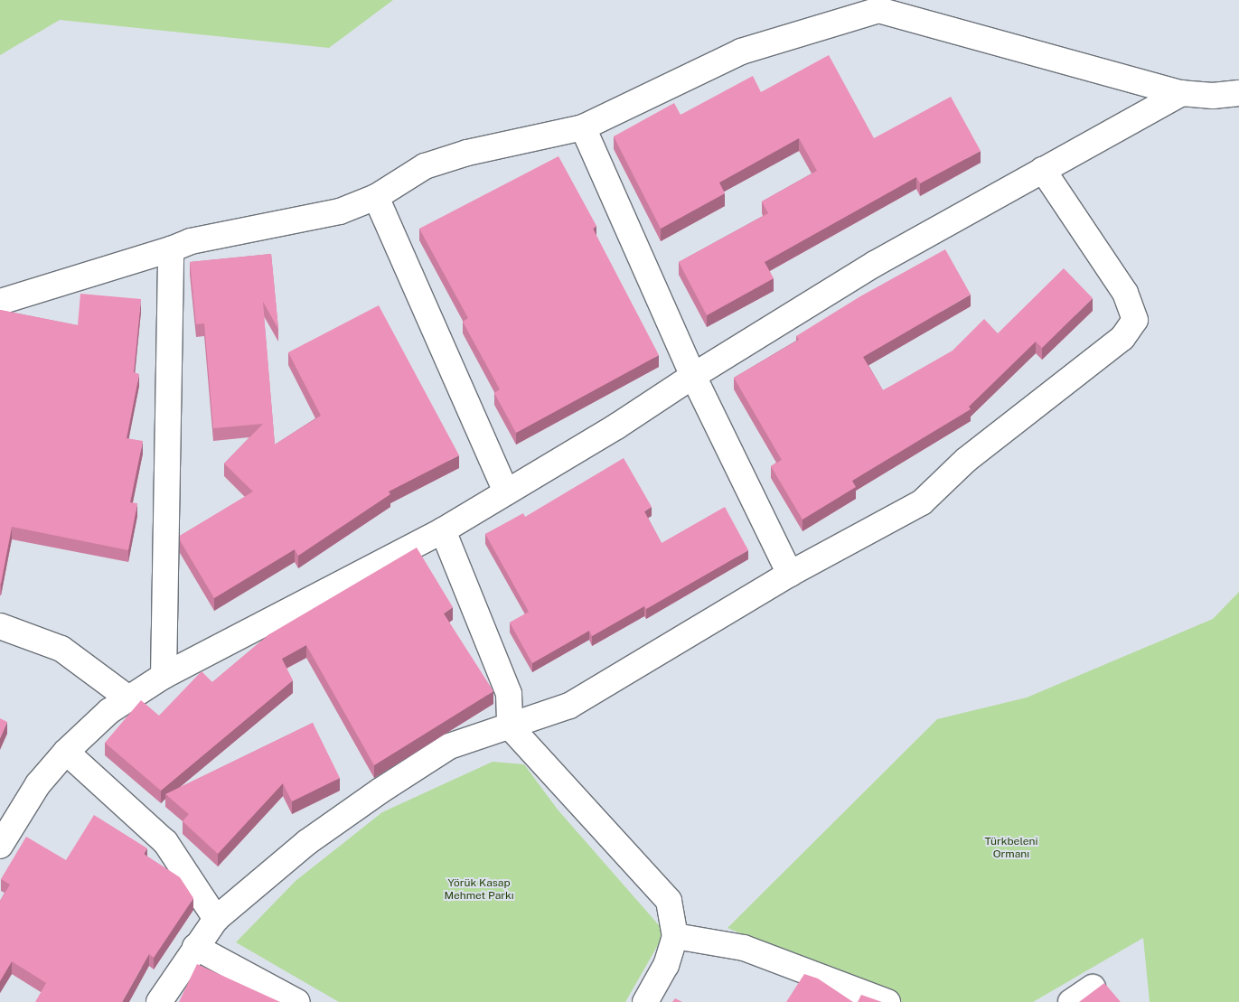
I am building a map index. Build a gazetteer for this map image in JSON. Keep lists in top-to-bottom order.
{
  "parks": ["Türkbeleni Ormanı", "Yörük Kasap Mehmet Parkı"]
}
